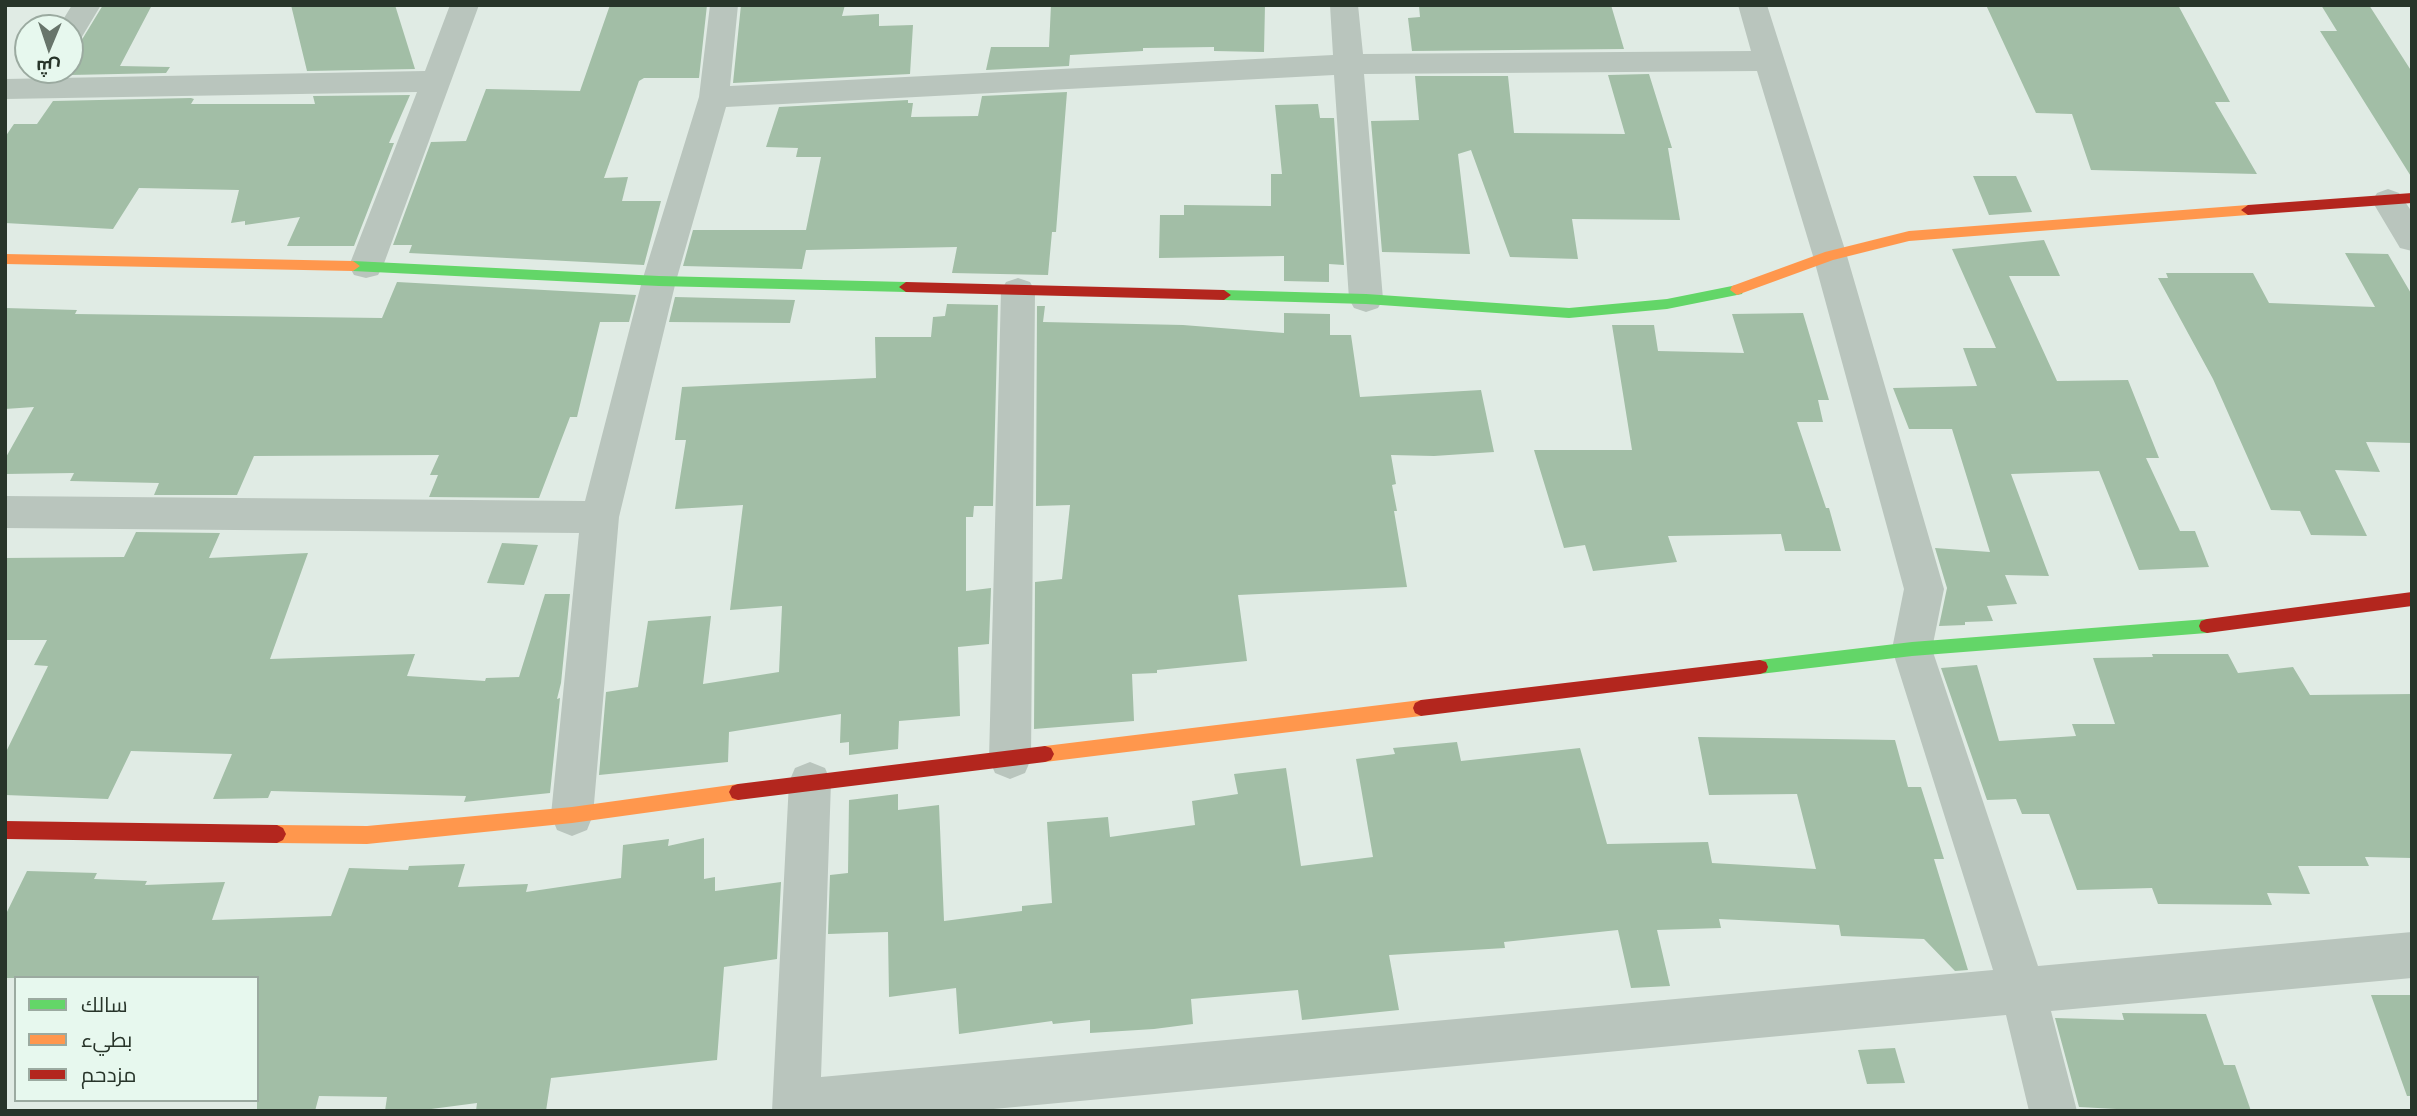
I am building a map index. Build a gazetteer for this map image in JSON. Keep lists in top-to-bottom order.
{
  "legend": ["سالك", "بطيء", "مزدحم"],
  "north": "bottom"
}
